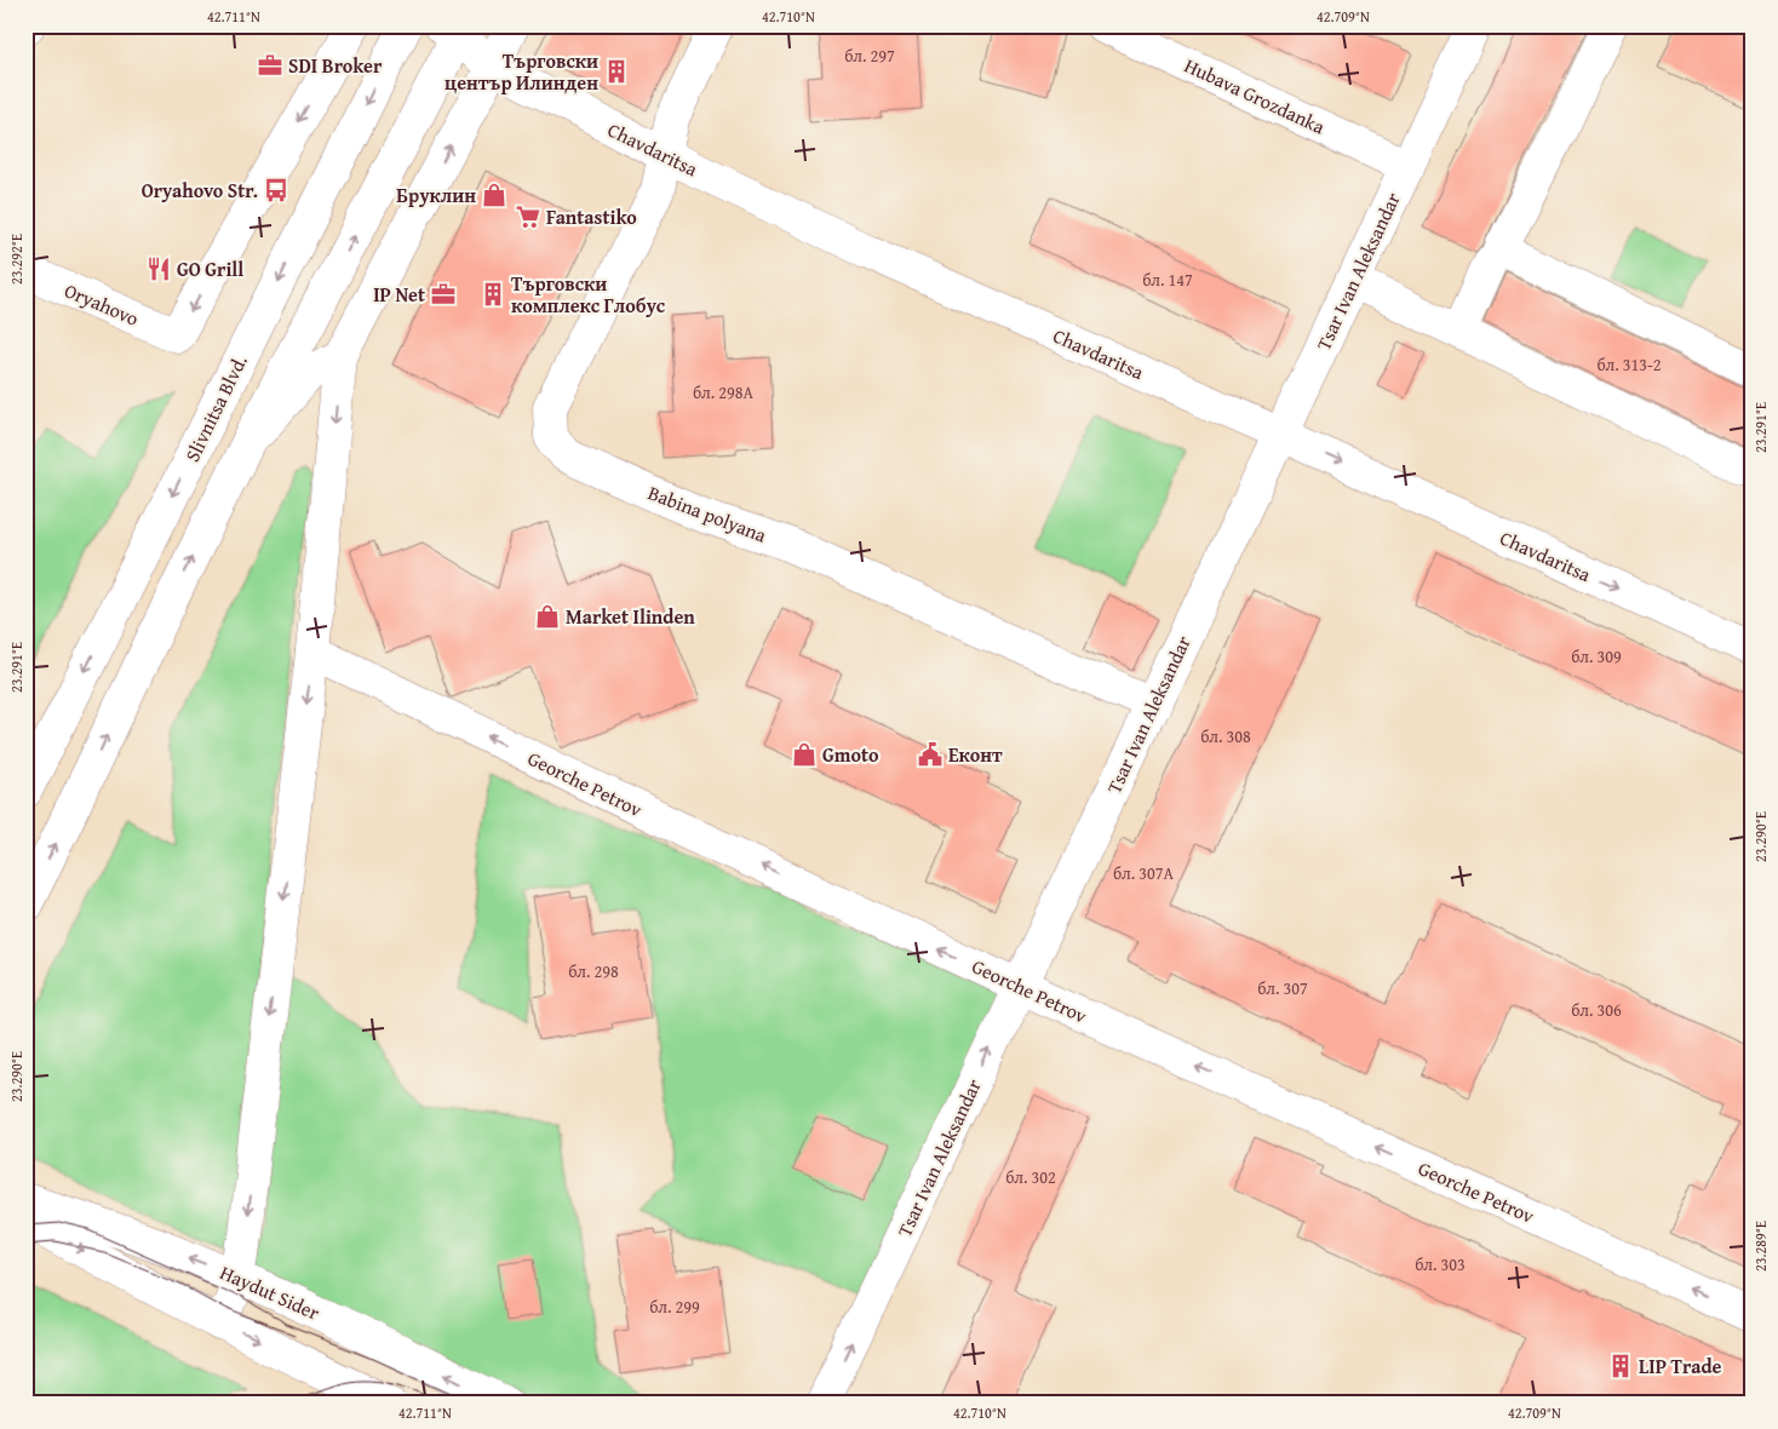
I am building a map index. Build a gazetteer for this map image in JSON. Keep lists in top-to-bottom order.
{
  "streets": {
    "street": [
      "Hubava Grozdanka",
      "Chavdaritsa",
      "Tsar Ivan Aleksandar",
      "Oryahovo",
      "Slivnitsa Blvd.",
      "Babina polyana",
      "Georche Petrov",
      "Haydut Sider"
    ]
  },
  "crossings": [
    ["Hubava Grozdanka", "Tsar Ivan Aleksandar"],
    ["Chavdaritsa", "Tsar Ivan Aleksandar"],
    ["Chavdaritsa", "Babina polyana"],
    ["Tsar Ivan Aleksandar", "Babina polyana"],
    ["Tsar Ivan Aleksandar", "Georche Petrov"]
  ],
  "one_way": ["Georche Petrov"],
  "places": {
    "office": ["SDI Broker", "IP Net"],
    "building": ["Търговски център Илинден", "Търговски комплекс Глобус", "LIP Trade"],
    "bus stop": ["Oryahovo Str."],
    "shop": ["Бруклин", "Market Ilinden", "Gmoto"],
    "supermarket": ["Fantastiko"],
    "restaurant": ["GO Grill"],
    "public building": ["Еконт"]
  },
  "house_numbers": [
    "бл. 297",
    "бл. 147",
    "бл. 313-2",
    "бл. 298А",
    "бл. 309",
    "бл. 308",
    "бл. 307А",
    "бл. 298",
    "бл. 307",
    "бл. 306",
    "бл. 302",
    "бл. 303",
    "бл. 299"
  ],
  "coordinates": [
    "42.711°N",
    "42.710°N",
    "42.709°N",
    "23.292°E",
    "23.291°E",
    "23.290°E",
    "23.289°E"
  ]
}
